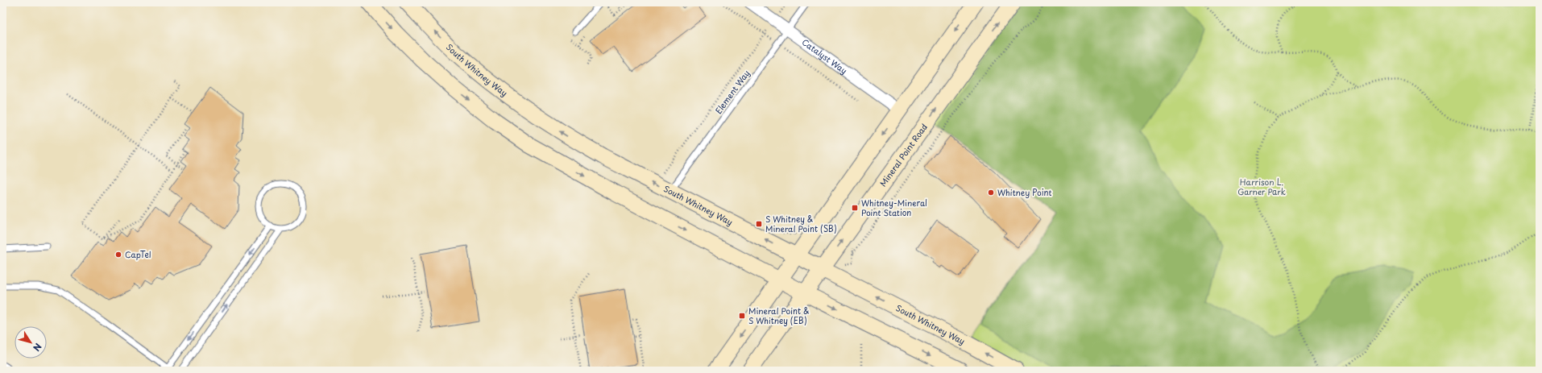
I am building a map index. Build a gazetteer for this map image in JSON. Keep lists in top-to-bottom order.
{
  "streets": {
    "main road": ["South Whitney Way", "Mineral Point Road"],
    "street": ["Catalyst Way"],
    "lane": ["Element Way"]
  },
  "crossings": [
    ["Catalyst Way", "Element Way"],
    ["South Whitney Way", "Element Way"],
    ["South Whitney Way", "Mineral Point Road"]
  ],
  "parks": ["Harrison L. Garner Park"],
  "places": {
    "other": ["Whitney Point", "CapTel"],
    "transit": ["Whitney-Mineral Point Station", "S Whitney & Mineral Point (SB)", "Mineral Point & S Whitney (EB)"]
  },
  "north": "bottom right"
}
